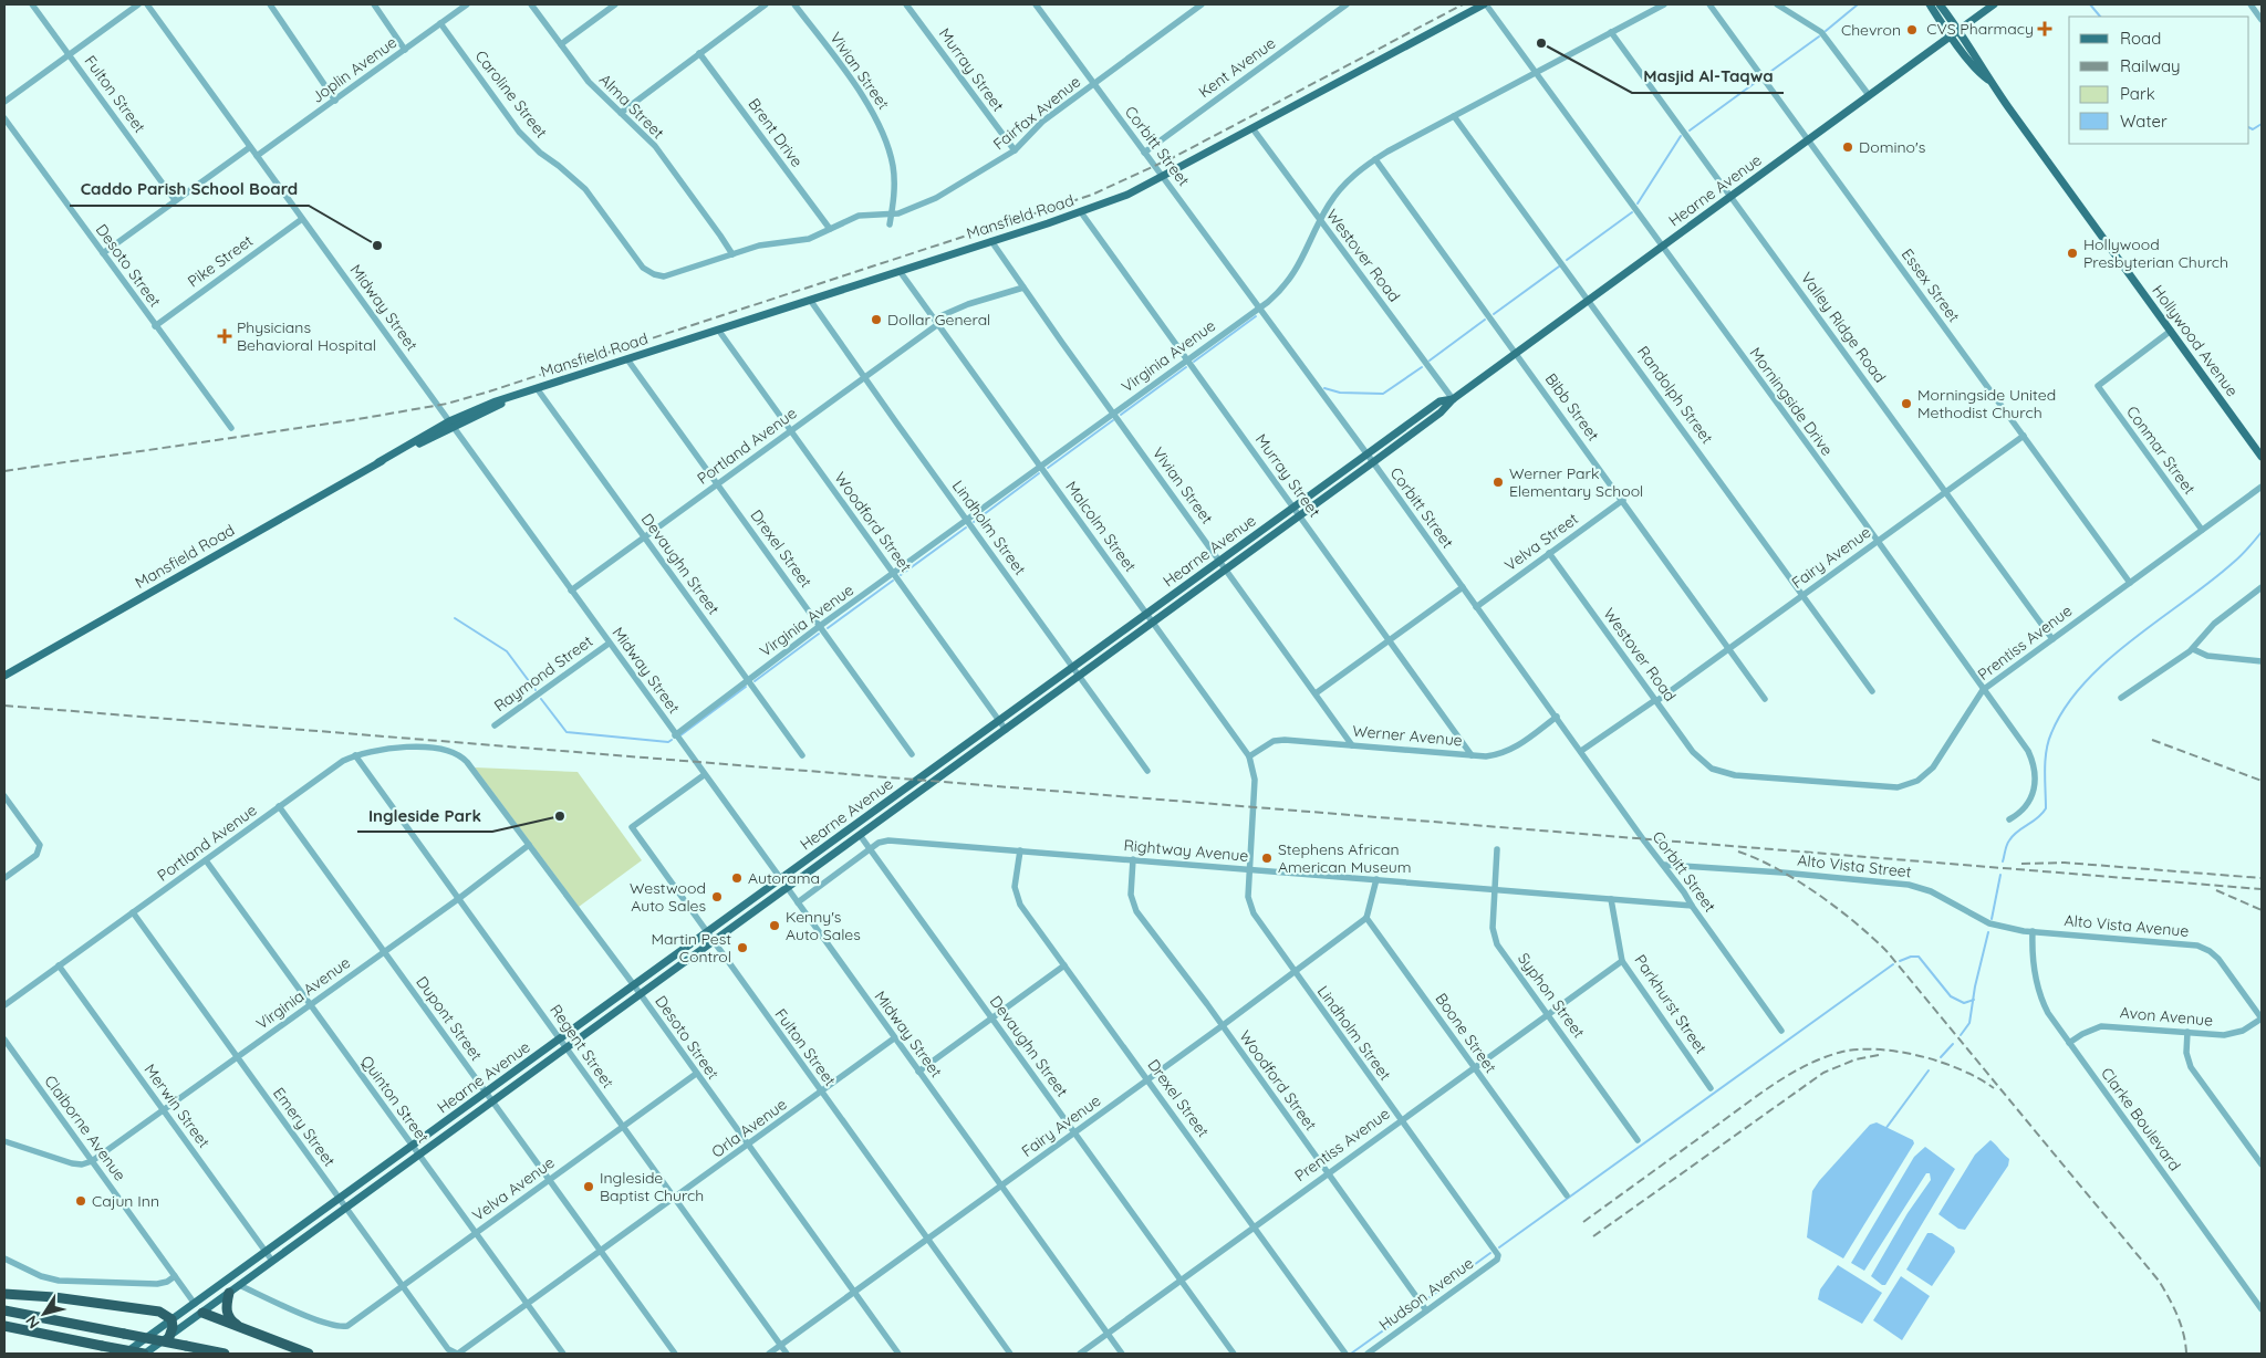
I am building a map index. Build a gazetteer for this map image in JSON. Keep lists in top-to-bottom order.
{
  "streets": {
    "main road": [
      "Hearne Avenue",
      "Mansfield Road",
      "Hollywood Avenue",
      "Claiborne Avenue"
    ],
    "street": [
      "Kent Avenue",
      "Joplin Avenue",
      "Murray Street",
      "Vivian Street",
      "Fulton Street",
      "Caroline Street",
      "Alma Street",
      "Fairfax Avenue",
      "Brent Drive",
      "Corbitt Street",
      "Westover Road",
      "Pike Street",
      "Desoto Street",
      "Essex Street",
      "Midway Street",
      "Valley Ridge Road",
      "Virginia Avenue",
      "Randolph Street",
      "Morningside Drive",
      "Bibb Street",
      "Portland Avenue",
      "Conmar Street",
      "Woodford Street",
      "Malcolm Street",
      "Lindholm Street",
      "Velva Street",
      "Drexel Street",
      "Fairy Avenue",
      "Devaughn Street",
      "Prentiss Avenue",
      "Raymond Street",
      "Werner Avenue",
      "Rightway Avenue",
      "Alto Vista Street",
      "Alto Vista Avenue",
      "Syphon Street",
      "Parkhurst Street",
      "Avon Avenue",
      "Dupont Street",
      "Boone Street",
      "Regent Street",
      "Quinton Street",
      "Merwin Street",
      "Clarke Boulevard",
      "Emery Street",
      "Orla Avenue",
      "Velva Avenue",
      "Hudson Avenue"
    ]
  },
  "crossings": [
    ["Kent Avenue", "Corbitt Street"],
    ["Joplin Avenue", "Caroline Street"],
    ["Joplin Avenue", "Midway Street"],
    ["Murray Street", "Fairfax Avenue"],
    ["Murray Street", "Hearne Avenue"],
    ["Murray Street", "Mansfield Road"],
    ["Murray Street", "Virginia Avenue"],
    ["Murray Street", "Werner Avenue"],
    ["Vivian Street", "Fairfax Avenue"],
    ["Vivian Street", "Hearne Avenue"],
    ["Vivian Street", "Mansfield Road"],
    ["Vivian Street", "Virginia Avenue"],
    ["Vivian Street", "Portland Avenue"],
    ["Vivian Street", "Werner Avenue"],
    ["Fulton Street", "Hearne Avenue"],
    ["Fulton Street", "Midway Street"],
    ["Fulton Street", "Fairy Avenue"],
    ["Fulton Street", "Orla Avenue"],
    ["Caroline Street", "Fairfax Avenue"],
    ["Alma Street", "Fairfax Avenue"],
    ["Fairfax Avenue", "Brent Drive"],
    ["Fairfax Avenue", "Corbitt Street"],
    ["Corbitt Street", "Hearne Avenue"],
    ["Corbitt Street", "Mansfield Road"],
    ["Corbitt Street", "Virginia Avenue"],
    ["Corbitt Street", "Velva Street"],
    ["Corbitt Street", "Fairy Avenue"],
    ["Corbitt Street", "Werner Avenue"],
    ["Corbitt Street", "Rightway Avenue"],
    ["Corbitt Street", "Alto Vista Street"],
    ["Hearne Avenue", "Westover Road"],
    ["Hearne Avenue", "Desoto Street"],
    ["Hearne Avenue", "Essex Street"],
    ["Hearne Avenue", "Midway Street"],
    ["Hearne Avenue", "Valley Ridge Road"],
    ["Hearne Avenue", "Hollywood Avenue"],
    ["Hearne Avenue", "Randolph Street"],
    ["Hearne Avenue", "Morningside Drive"],
    ["Hearne Avenue", "Bibb Street"],
    ["Hearne Avenue", "Woodford Street"],
    ["Hearne Avenue", "Malcolm Street"],
    ["Hearne Avenue", "Lindholm Street"],
    ["Hearne Avenue", "Devaughn Street"],
    ["Hearne Avenue", "Dupont Street"],
    ["Hearne Avenue", "Regent Street"],
    ["Hearne Avenue", "Quinton Street"],
    ["Hearne Avenue", "Merwin Street"],
    ["Hearne Avenue", "Emery Street"],
    ["Hearne Avenue", "Claiborne Avenue"],
    ["Hearne Avenue", "Velva Avenue"],
    ["Mansfield Road", "Westover Road"],
    ["Mansfield Road", "Midway Street"],
    ["Mansfield Road", "Morningside Drive"],
    ["Mansfield Road", "Woodford Street"],
    ["Mansfield Road", "Malcolm Street"],
    ["Mansfield Road", "Lindholm Street"],
    ["Mansfield Road", "Drexel Street"],
    ["Mansfield Road", "Devaughn Street"],
    ["Westover Road", "Virginia Avenue"],
    ["Westover Road", "Velva Street"],
    ["Westover Road", "Fairy Avenue"],
    ["Westover Road", "Prentiss Avenue"],
    ["Pike Street", "Desoto Street"],
    ["Pike Street", "Midway Street"],
    ["Desoto Street", "Virginia Avenue"],
    ["Desoto Street", "Portland Avenue"],
    ["Desoto Street", "Fairy Avenue"],
    ["Desoto Street", "Orla Avenue"],
    ["Desoto Street", "Velva Avenue"],
    ["Essex Street", "Fairy Avenue"],
    ["Essex Street", "Prentiss Avenue"],
    ["Midway Street", "Virginia Avenue"],
    ["Midway Street", "Portland Avenue"],
    ["Midway Street", "Fairy Avenue"],
    ["Midway Street", "Prentiss Avenue"],
    ["Midway Street", "Raymond Street"],
    ["Midway Street", "Rightway Avenue"],
    ["Midway Street", "Orla Avenue"],
    ["Valley Ridge Road", "Virginia Avenue"],
    ["Valley Ridge Road", "Fairy Avenue"],
    ["Valley Ridge Road", "Prentiss Avenue"],
    ["Hollywood Avenue", "Conmar Street"],
    ["Virginia Avenue", "Randolph Street"],
    ["Virginia Avenue", "Morningside Drive"],
    ["Virginia Avenue", "Bibb Street"],
    ["Virginia Avenue", "Woodford Street"],
    ["Virginia Avenue", "Malcolm Street"],
    ["Virginia Avenue", "Lindholm Street"],
    ["Virginia Avenue", "Drexel Street"],
    ["Virginia Avenue", "Devaughn Street"],
    ["Virginia Avenue", "Dupont Street"],
    ["Virginia Avenue", "Regent Street"],
    ["Virginia Avenue", "Quinton Street"],
    ["Virginia Avenue", "Merwin Street"],
    ["Virginia Avenue", "Emery Street"],
    ["Virginia Avenue", "Claiborne Avenue"],
    ["Randolph Street", "Fairy Avenue"],
    ["Morningside Drive", "Fairy Avenue"],
    ["Morningside Drive", "Prentiss Avenue"],
    ["Bibb Street", "Velva Street"],
    ["Bibb Street", "Fairy Avenue"],
    ["Portland Avenue", "Woodford Street"],
    ["Portland Avenue", "Malcolm Street"],
    ["Portland Avenue", "Lindholm Street"],
    ["Portland Avenue", "Drexel Street"],
    ["Portland Avenue", "Devaughn Street"],
    ["Portland Avenue", "Dupont Street"],
    ["Portland Avenue", "Regent Street"],
    ["Portland Avenue", "Quinton Street"],
    ["Portland Avenue", "Merwin Street"],
    ["Portland Avenue", "Emery Street"],
    ["Conmar Street", "Prentiss Avenue"],
    ["Woodford Street", "Fairy Avenue"],
    ["Woodford Street", "Prentiss Avenue"],
    ["Woodford Street", "Rightway Avenue"],
    ["Woodford Street", "Hudson Avenue"],
    ["Malcolm Street", "Lindholm Street"],
    ["Malcolm Street", "Werner Avenue"],
    ["Lindholm Street", "Fairy Avenue"],
    ["Lindholm Street", "Prentiss Avenue"],
    ["Lindholm Street", "Rightway Avenue"],
    ["Lindholm Street", "Hudson Avenue"],
    ["Drexel Street", "Fairy Avenue"],
    ["Drexel Street", "Prentiss Avenue"],
    ["Drexel Street", "Rightway Avenue"],
    ["Fairy Avenue", "Devaughn Street"],
    ["Fairy Avenue", "Boone Street"],
    ["Fairy Avenue", "Regent Street"],
    ["Devaughn Street", "Prentiss Avenue"],
    ["Devaughn Street", "Rightway Avenue"],
    ["Prentiss Avenue", "Syphon Street"],
    ["Prentiss Avenue", "Parkhurst Street"],
    ["Prentiss Avenue", "Boone Street"],
    ["Rightway Avenue", "Syphon Street"],
    ["Rightway Avenue", "Parkhurst Street"],
    ["Alto Vista Street", "Alto Vista Avenue"],
    ["Alto Vista Street", "Clarke Boulevard"],
    ["Alto Vista Avenue", "Avon Avenue"],
    ["Alto Vista Avenue", "Clarke Boulevard"],
    ["Avon Avenue", "Clarke Boulevard"],
    ["Dupont Street", "Orla Avenue"],
    ["Dupont Street", "Velva Avenue"],
    ["Regent Street", "Orla Avenue"],
    ["Regent Street", "Velva Avenue"],
    ["Quinton Street", "Orla Avenue"],
    ["Quinton Street", "Velva Avenue"],
    ["Emery Street", "Orla Avenue"],
    ["Emery Street", "Velva Avenue"]
  ],
  "places": {
    "health": ["CVS Pharmacy", "Physicians Behavioral Hospital"],
    "other": [
      "Chevron",
      "Masjid Al-Taqwa",
      "Domino's",
      "Caddo Parish School Board",
      "Hollywood Presbyterian Church",
      "Dollar General",
      "Morningside United Methodist Church",
      "Werner Park Elementary School",
      "Ingleside Park",
      "Stephens African American Museum",
      "Autorama",
      "Westwood Auto Sales",
      "Kenny's Auto Sales",
      "Martin Pest Control",
      "Ingleside Baptist Church",
      "Cajun Inn"
    ]
  },
  "legend": [
    "Road",
    "Railway",
    "Park",
    "Water"
  ],
  "north": "bottom left"
}
